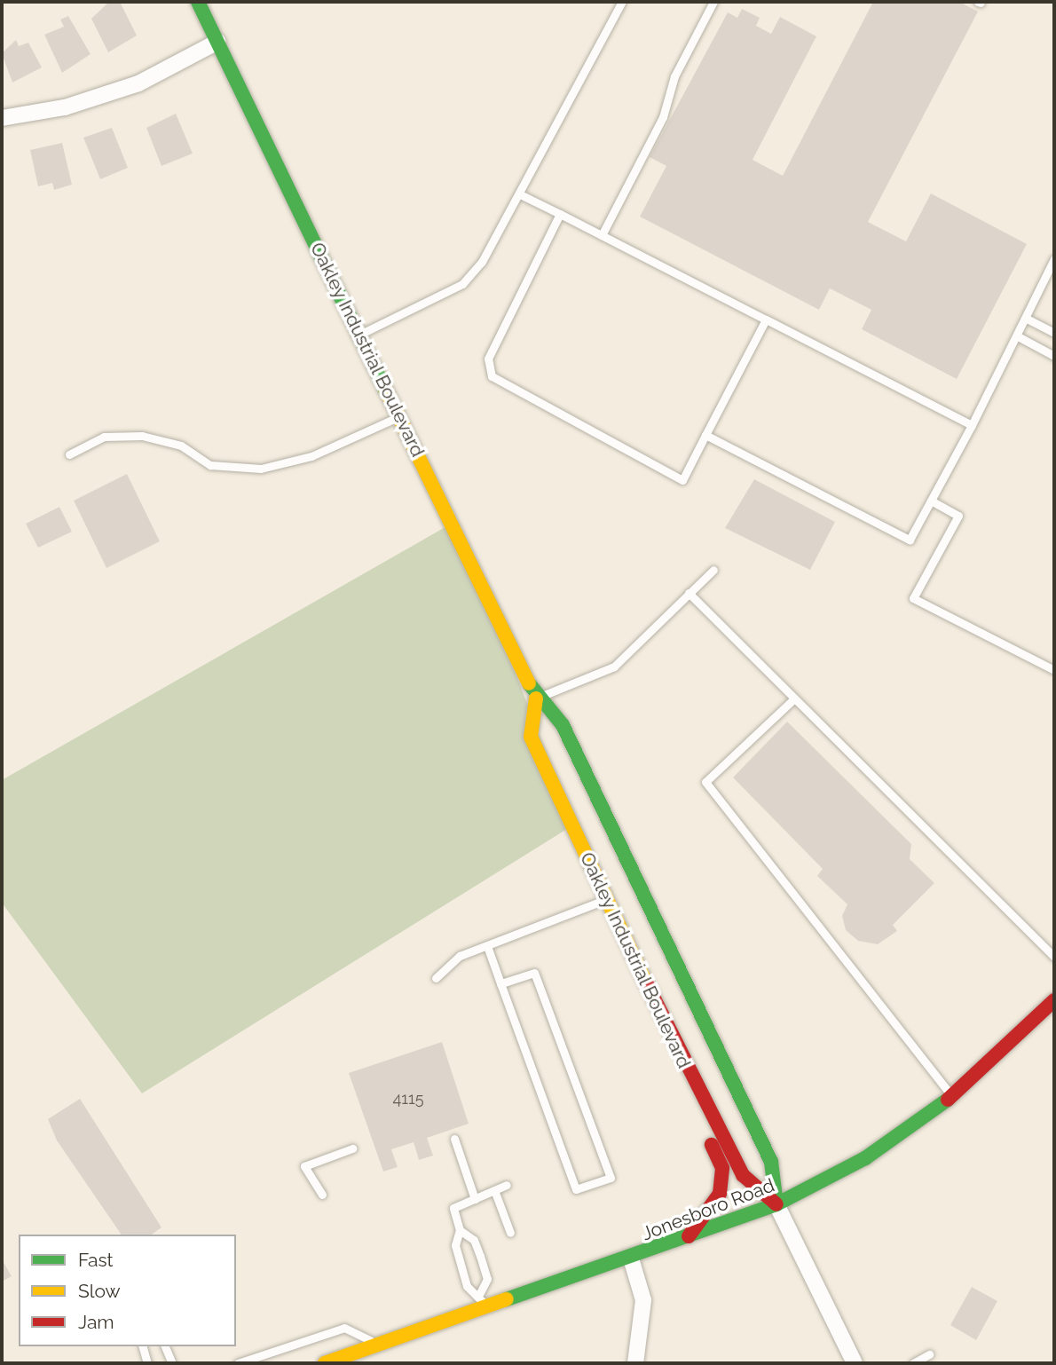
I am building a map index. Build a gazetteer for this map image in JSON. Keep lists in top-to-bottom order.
{
  "streets": {
    "main road": ["Oakley Industrial Boulevard", "Jonesboro Road"]
  },
  "crossings": [
    ["Oakley Industrial Boulevard", "Jonesboro Road"]
  ],
  "house_numbers": ["4115"],
  "legend": ["Fast", "Slow", "Jam"]
}
